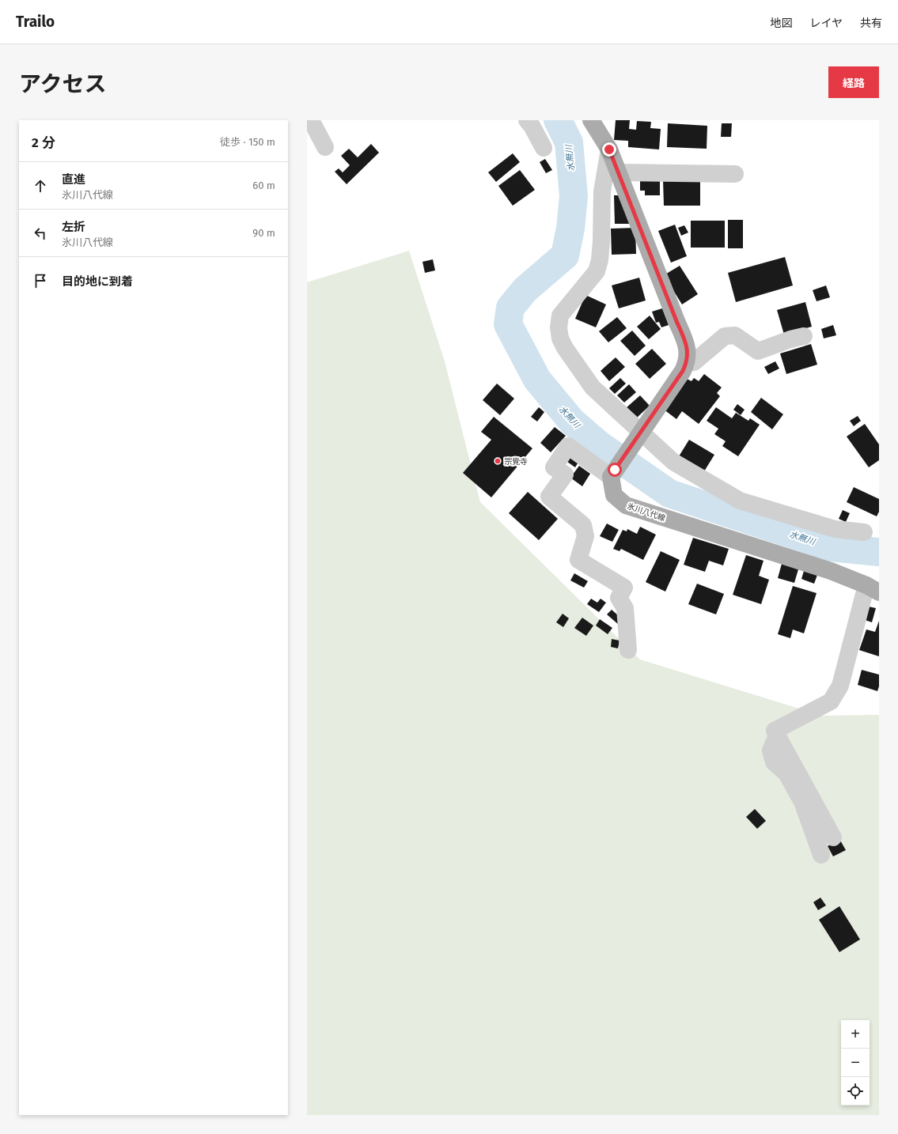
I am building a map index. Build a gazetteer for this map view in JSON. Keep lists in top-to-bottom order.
{
  "streets": {
    "main road": ["氷川八代線"]
  },
  "water": ["水無川"],
  "places": ["宗覺寺"],
  "page": {
    "header": "Trailo",
    "nav": ["地図", "レイヤ", "共有"],
    "title": "アクセス",
    "buttons": "経路",
    "heading": ["2 分", "徒歩 · 150 m"],
    "list": [
      ["直進", "氷川八代線", "60 m"],
      ["左折", "氷川八代線", "90 m"],
      "目的地に到着"
    ],
    "map_buttons": ["+", "−"]
  }
}
